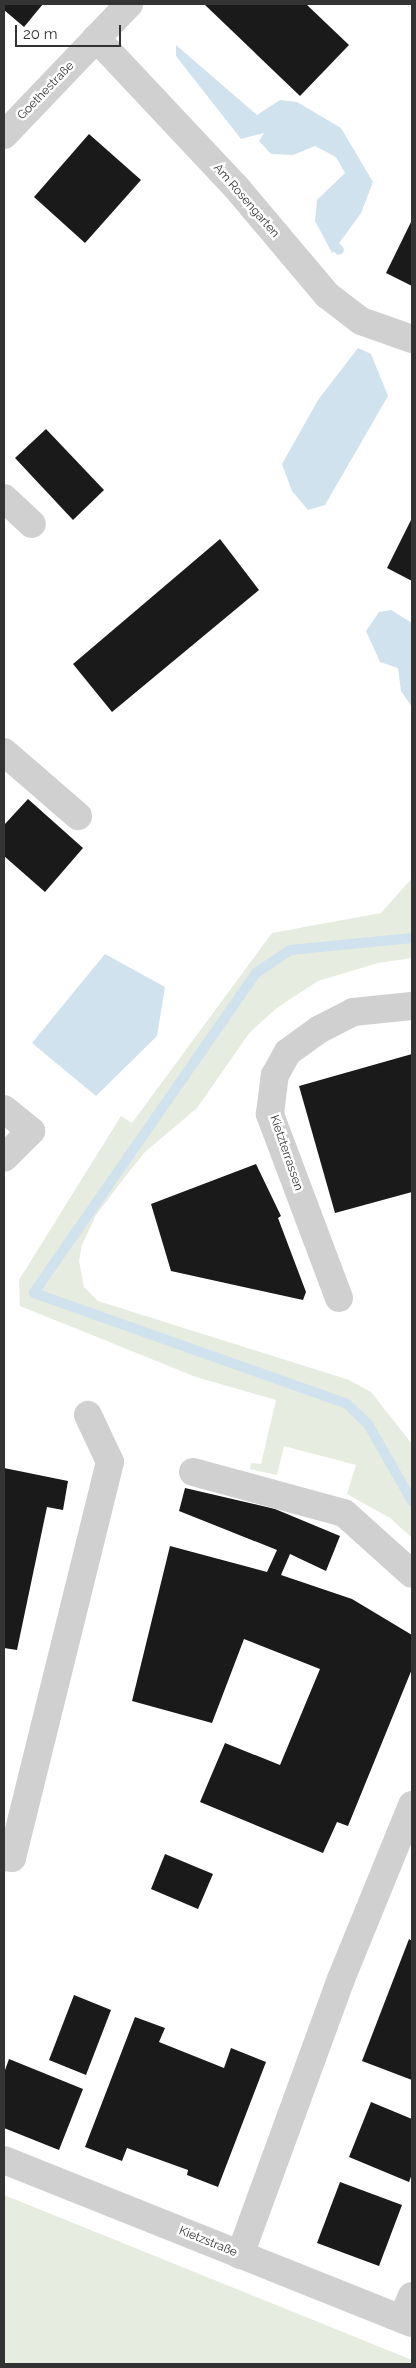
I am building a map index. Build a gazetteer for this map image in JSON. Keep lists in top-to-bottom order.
{
  "streets": {
    "street": [
      "Goethestraße",
      "Am Rosengarten",
      "Kietzterrassen",
      "Kietzstraße"
    ]
  },
  "crossings": [
    ["Goethestraße", "Am Rosengarten"]
  ],
  "scale_bar": "20 m"
}
